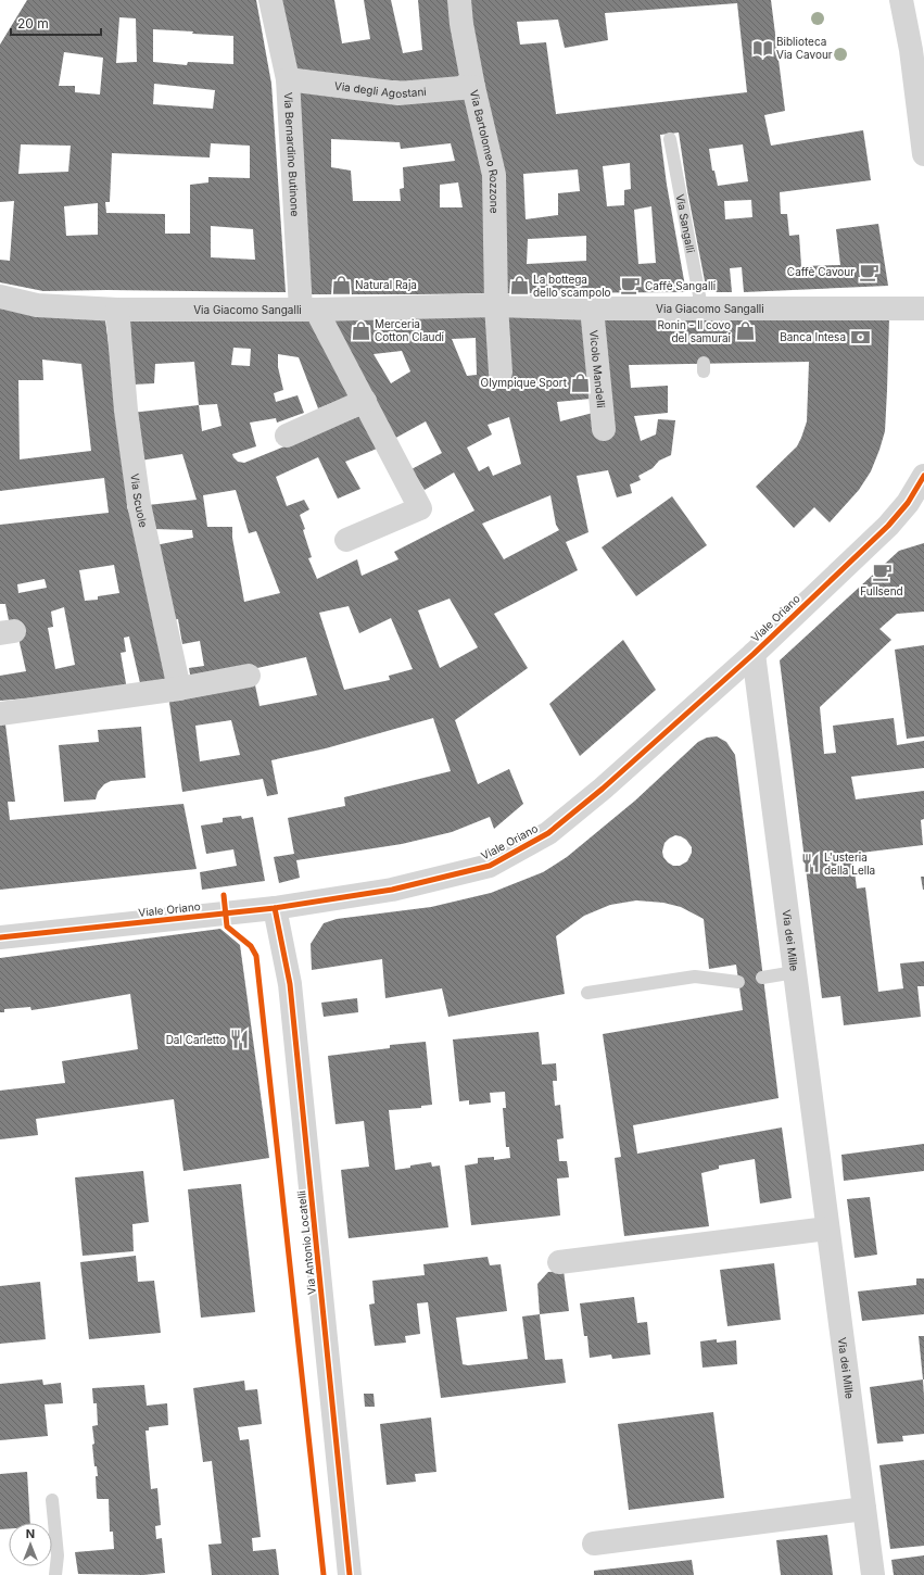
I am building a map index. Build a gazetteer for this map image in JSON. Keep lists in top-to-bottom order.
{
  "streets": {
    "street": [
      "Via degli Agostani",
      "Via Bartolomeo Rozzone",
      "Via Bernardino Butinone",
      "Via Giacomo Sangalli",
      "Vicolo Mandelli",
      "Via Scuole",
      "Viale Oriano",
      "Via dei Mille",
      "Via Antonio Locatelli"
    ],
    "lane": ["Via Sangalli"]
  },
  "crossings": [
    ["Via degli Agostani", "Via Bartolomeo Rozzone"],
    ["Via degli Agostani", "Via Bernardino Butinone"],
    ["Via Bartolomeo Rozzone", "Via Giacomo Sangalli"],
    ["Via Bernardino Butinone", "Via Giacomo Sangalli"],
    ["Via Sangalli", "Via Giacomo Sangalli"],
    ["Via Giacomo Sangalli", "Vicolo Mandelli"],
    ["Via Giacomo Sangalli", "Via Scuole"],
    ["Viale Oriano", "Via dei Mille"],
    ["Viale Oriano", "Via Antonio Locatelli"]
  ],
  "places": {
    "library": ["Biblioteca Via Cavour"],
    "cafe": ["Caffè Cavour", "Caffè Sangalli", "Fullsend"],
    "shop": [
      "Natural Raja",
      "La bottega dello scampolo",
      "Merceria Cotton Claudi",
      "Ronin - Il covo del samurai",
      "Olympique Sport"
    ],
    "bank": ["Banca Intesa"],
    "restaurant": ["L'usteria della Lella", "Dal Carletto"]
  },
  "scale_bar": "20 m",
  "north": "top"
}
